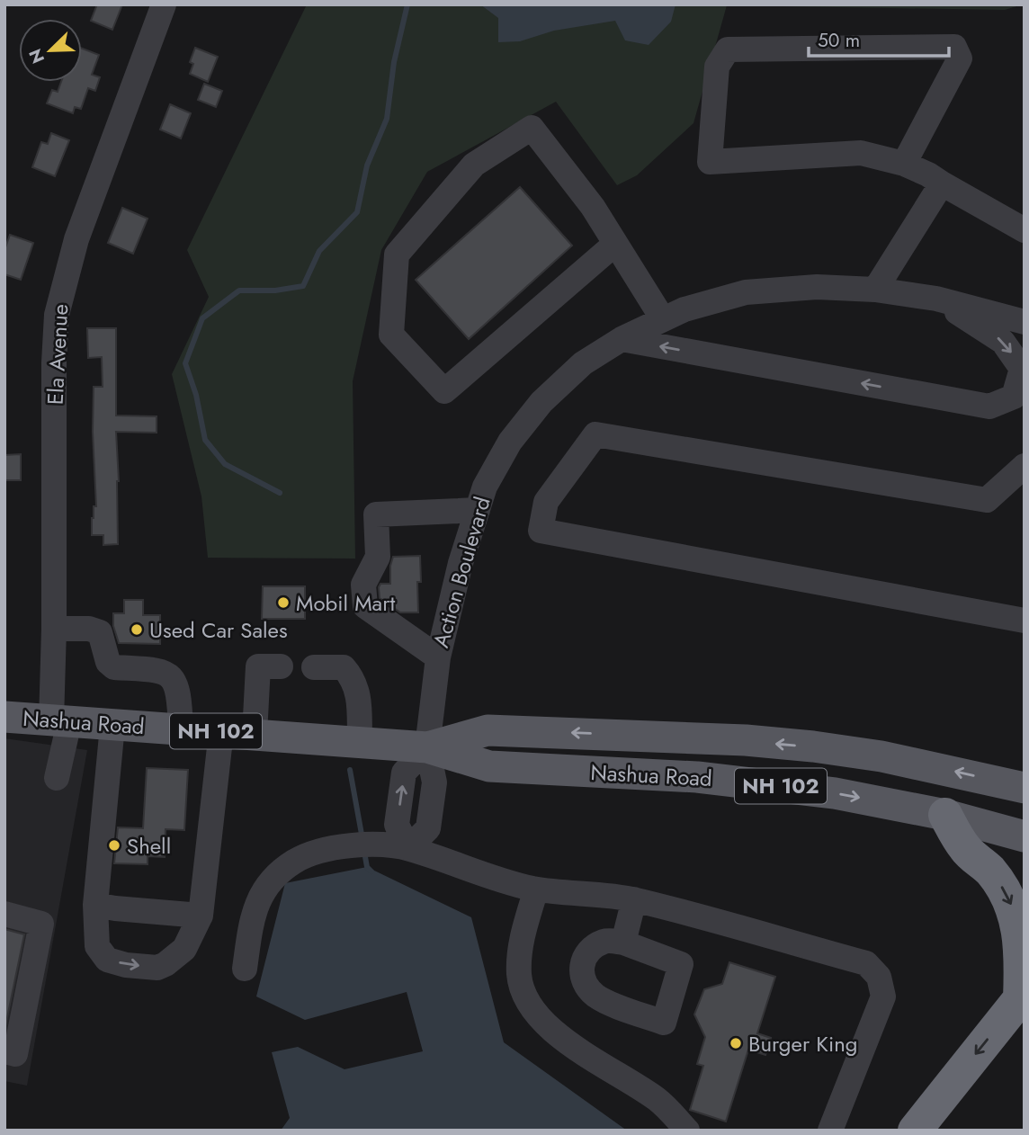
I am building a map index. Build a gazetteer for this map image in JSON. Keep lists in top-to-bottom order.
{
  "streets": {
    "main road": ["Nashua Road", "NH 102"],
    "street": ["Ela Avenue", "Action Boulevard"]
  },
  "crossings": [
    ["Ela Avenue", "Nashua Road"],
    ["Action Boulevard", "Nashua Road"]
  ],
  "places": [
    "Mobil Mart",
    "Used Car Sales",
    "Shell",
    "Burger King"
  ],
  "scale_bar": "50 m",
  "north": "bottom left"
}
